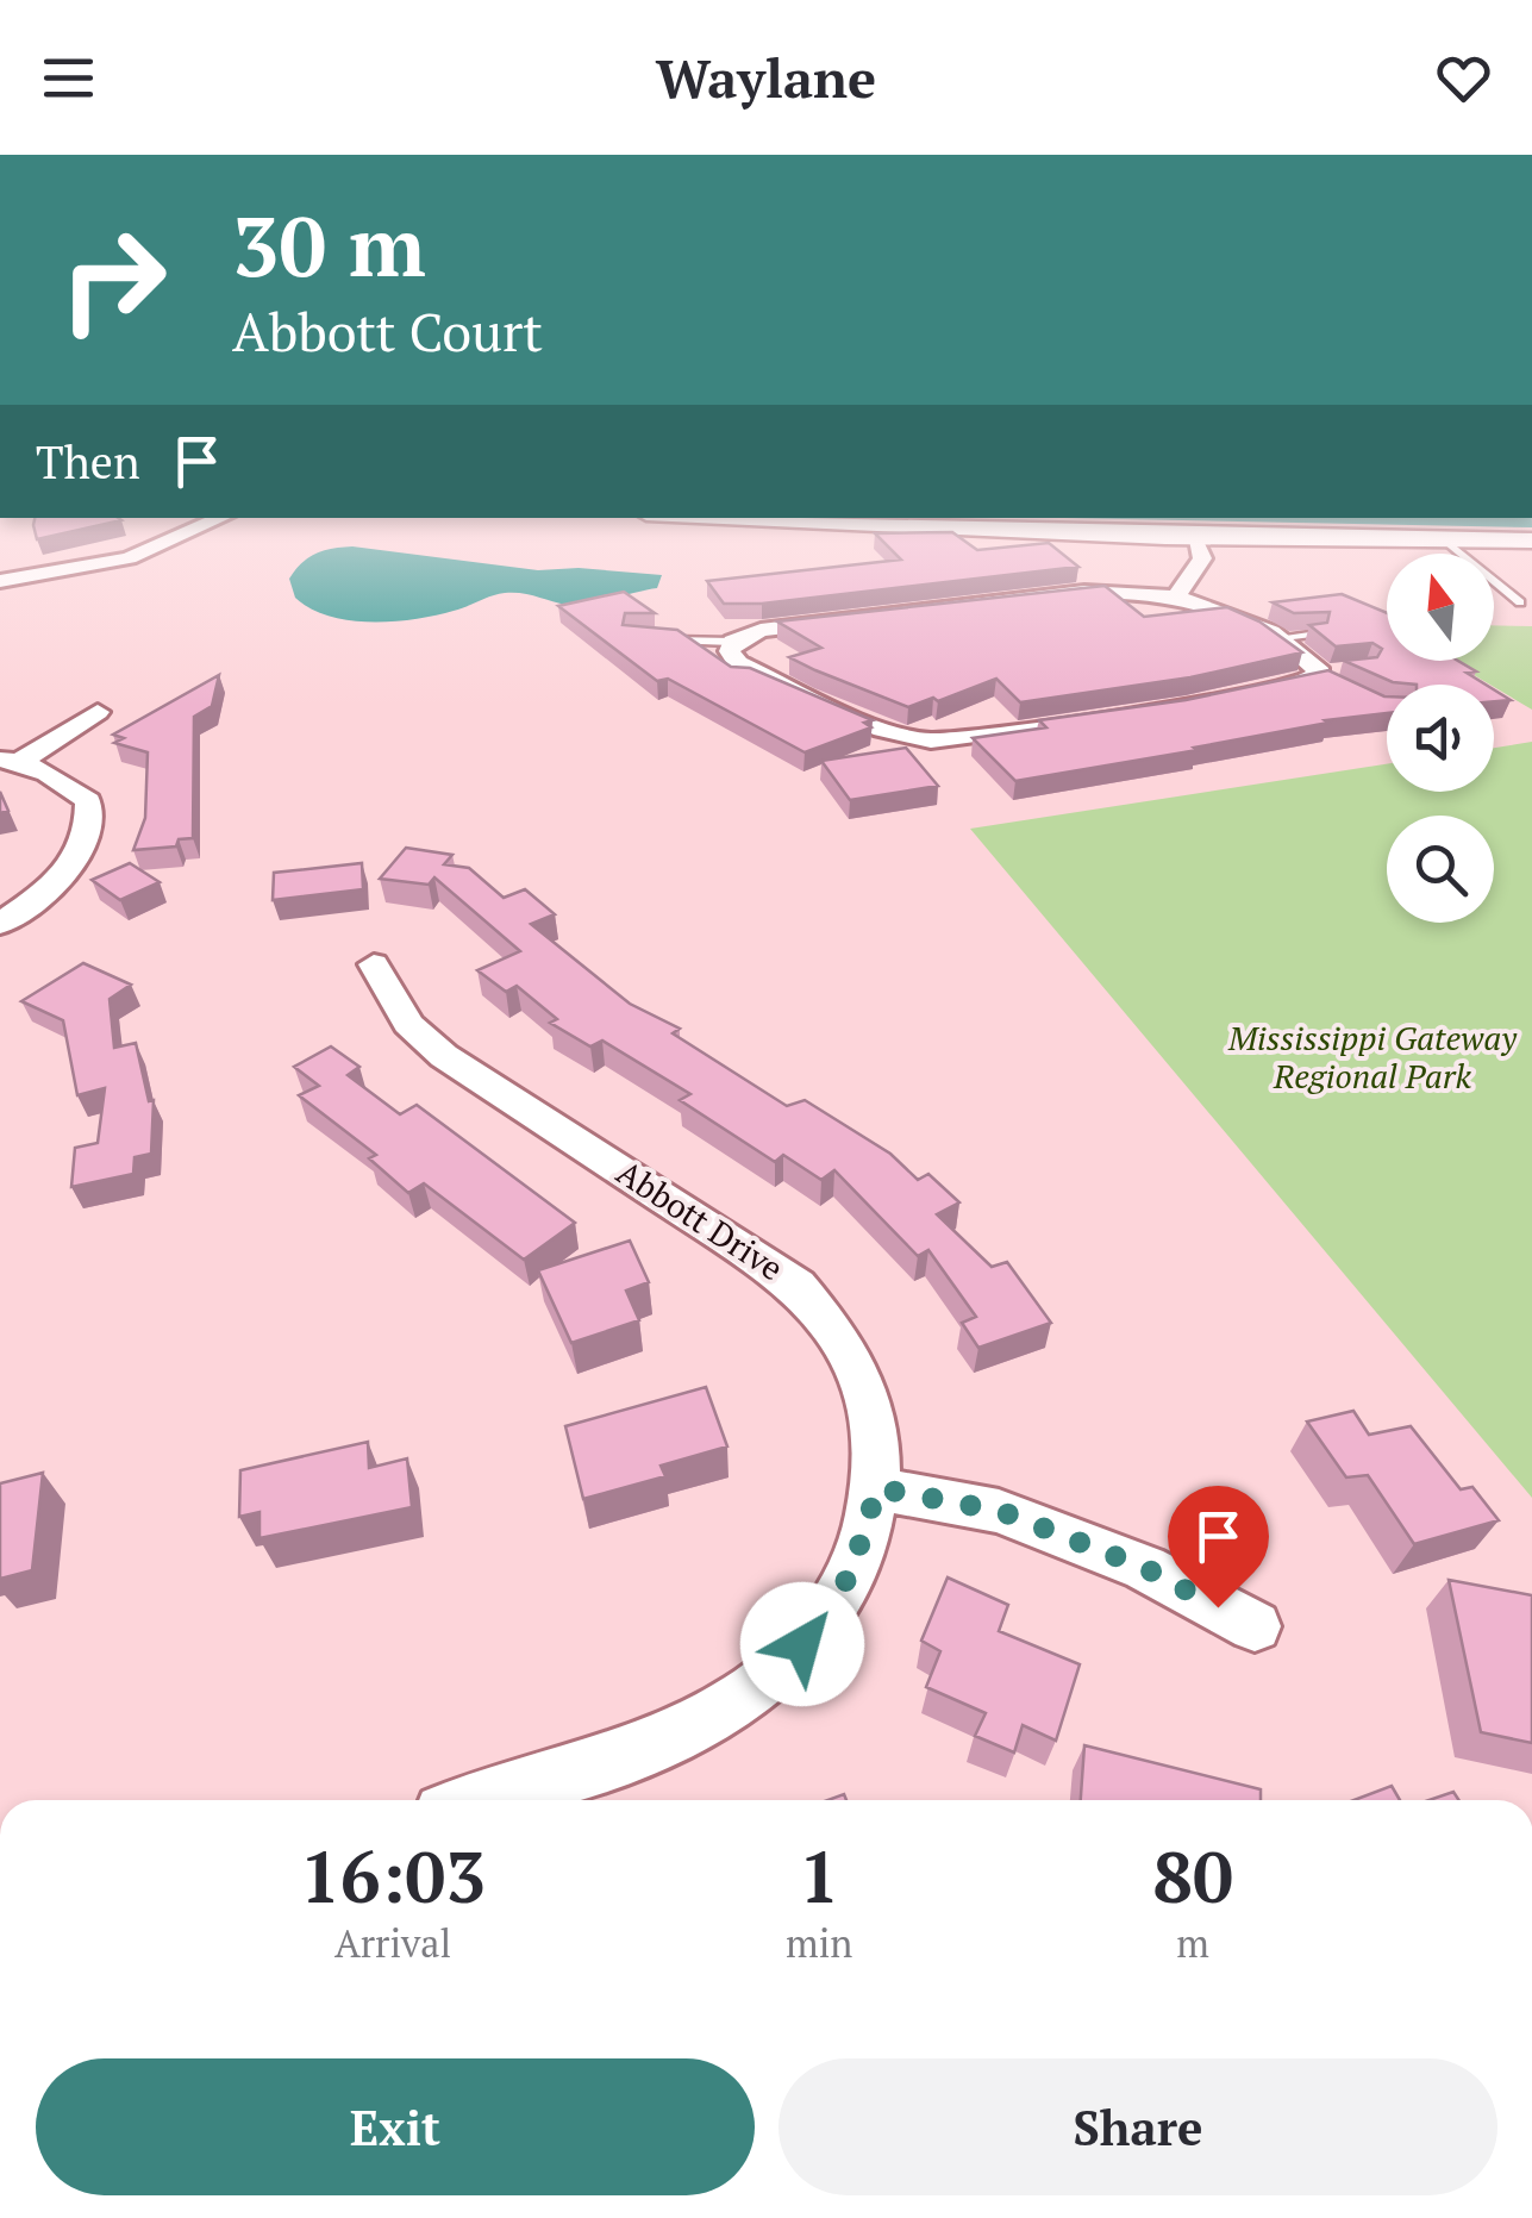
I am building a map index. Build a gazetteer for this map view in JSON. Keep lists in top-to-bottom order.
{
  "streets": {
    "street": ["Abbott Drive"]
  },
  "parks": ["Mississippi Gateway Regional Park"],
  "north": "top",
  "page": {
    "header": "Waylane",
    "turn": ["30 m", "Abbott Court"],
    "then": "Then",
    "eta": [
      "16:03",
      "Arrival",
      "1",
      "min",
      "80",
      "m"
    ],
    "buttons": ["Exit", "Share"]
  }
}
